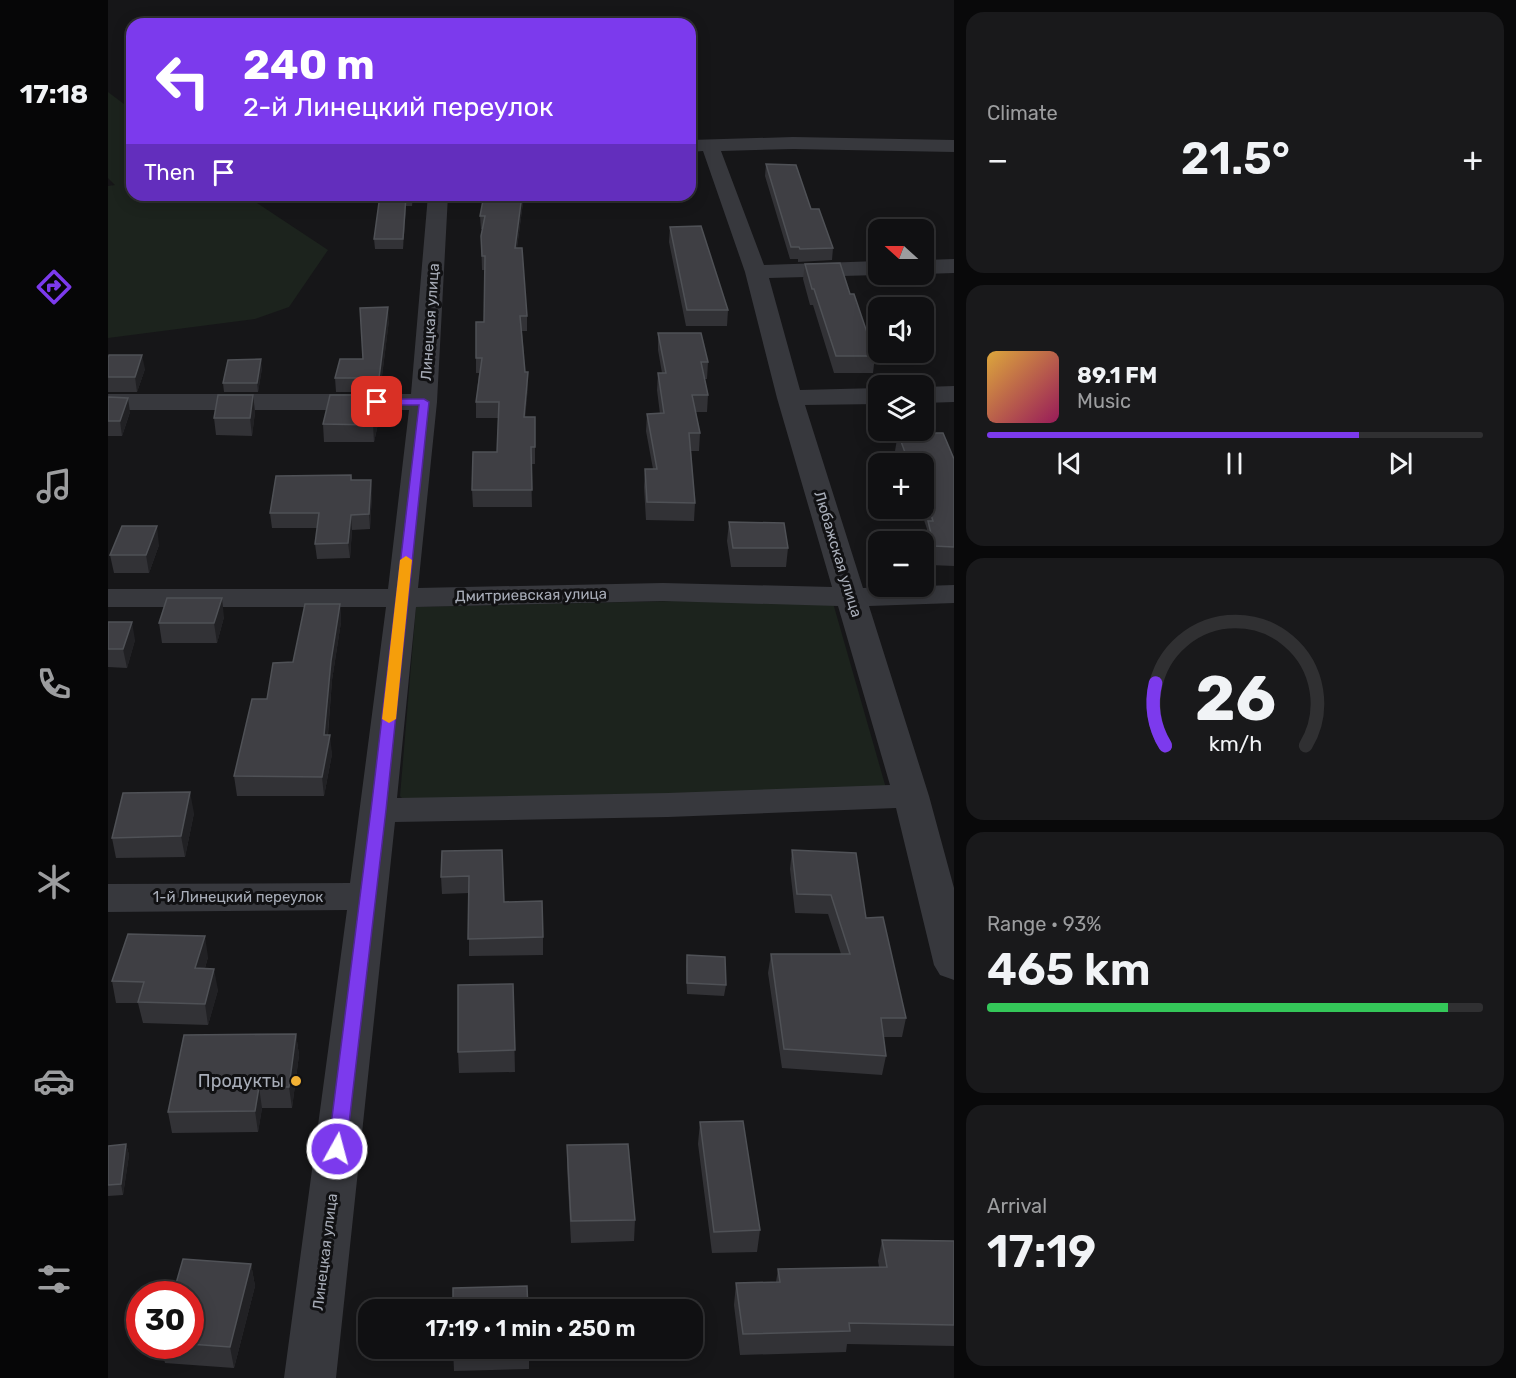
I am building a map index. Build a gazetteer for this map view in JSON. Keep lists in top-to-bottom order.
{
  "streets": {
    "street": [
      "Линецкая улица",
      "Любажская улица",
      "Дмитриевская улица",
      "1-й Линецкий переулок"
    ]
  },
  "crossings": [
    ["Линецкая улица", "Дмитриевская улица"],
    ["Линецкая улица", "1-й Линецкий переулок"],
    ["Любажская улица", "Дмитриевская улица"]
  ],
  "places": ["Продукты"],
  "north": "left",
  "page": {
    "tabs": "17:18",
    "tile": [
      "Climate",
      ["Range · 93%", "465 km"],
      ["Arrival", "17:19"]
    ],
    "turn": ["240 m", "2-й Линецкий переулок"],
    "heat": ["−", "21.5°", "+"],
    "then": "Then",
    "map_buttons": ["+", "−"],
    "song": ["89.1 FM", "Music"],
    "limit": "30",
    "trip": "17:19 · 1 min · 250 m",
    "gauge": ["26", "km/h"]
  }
}
